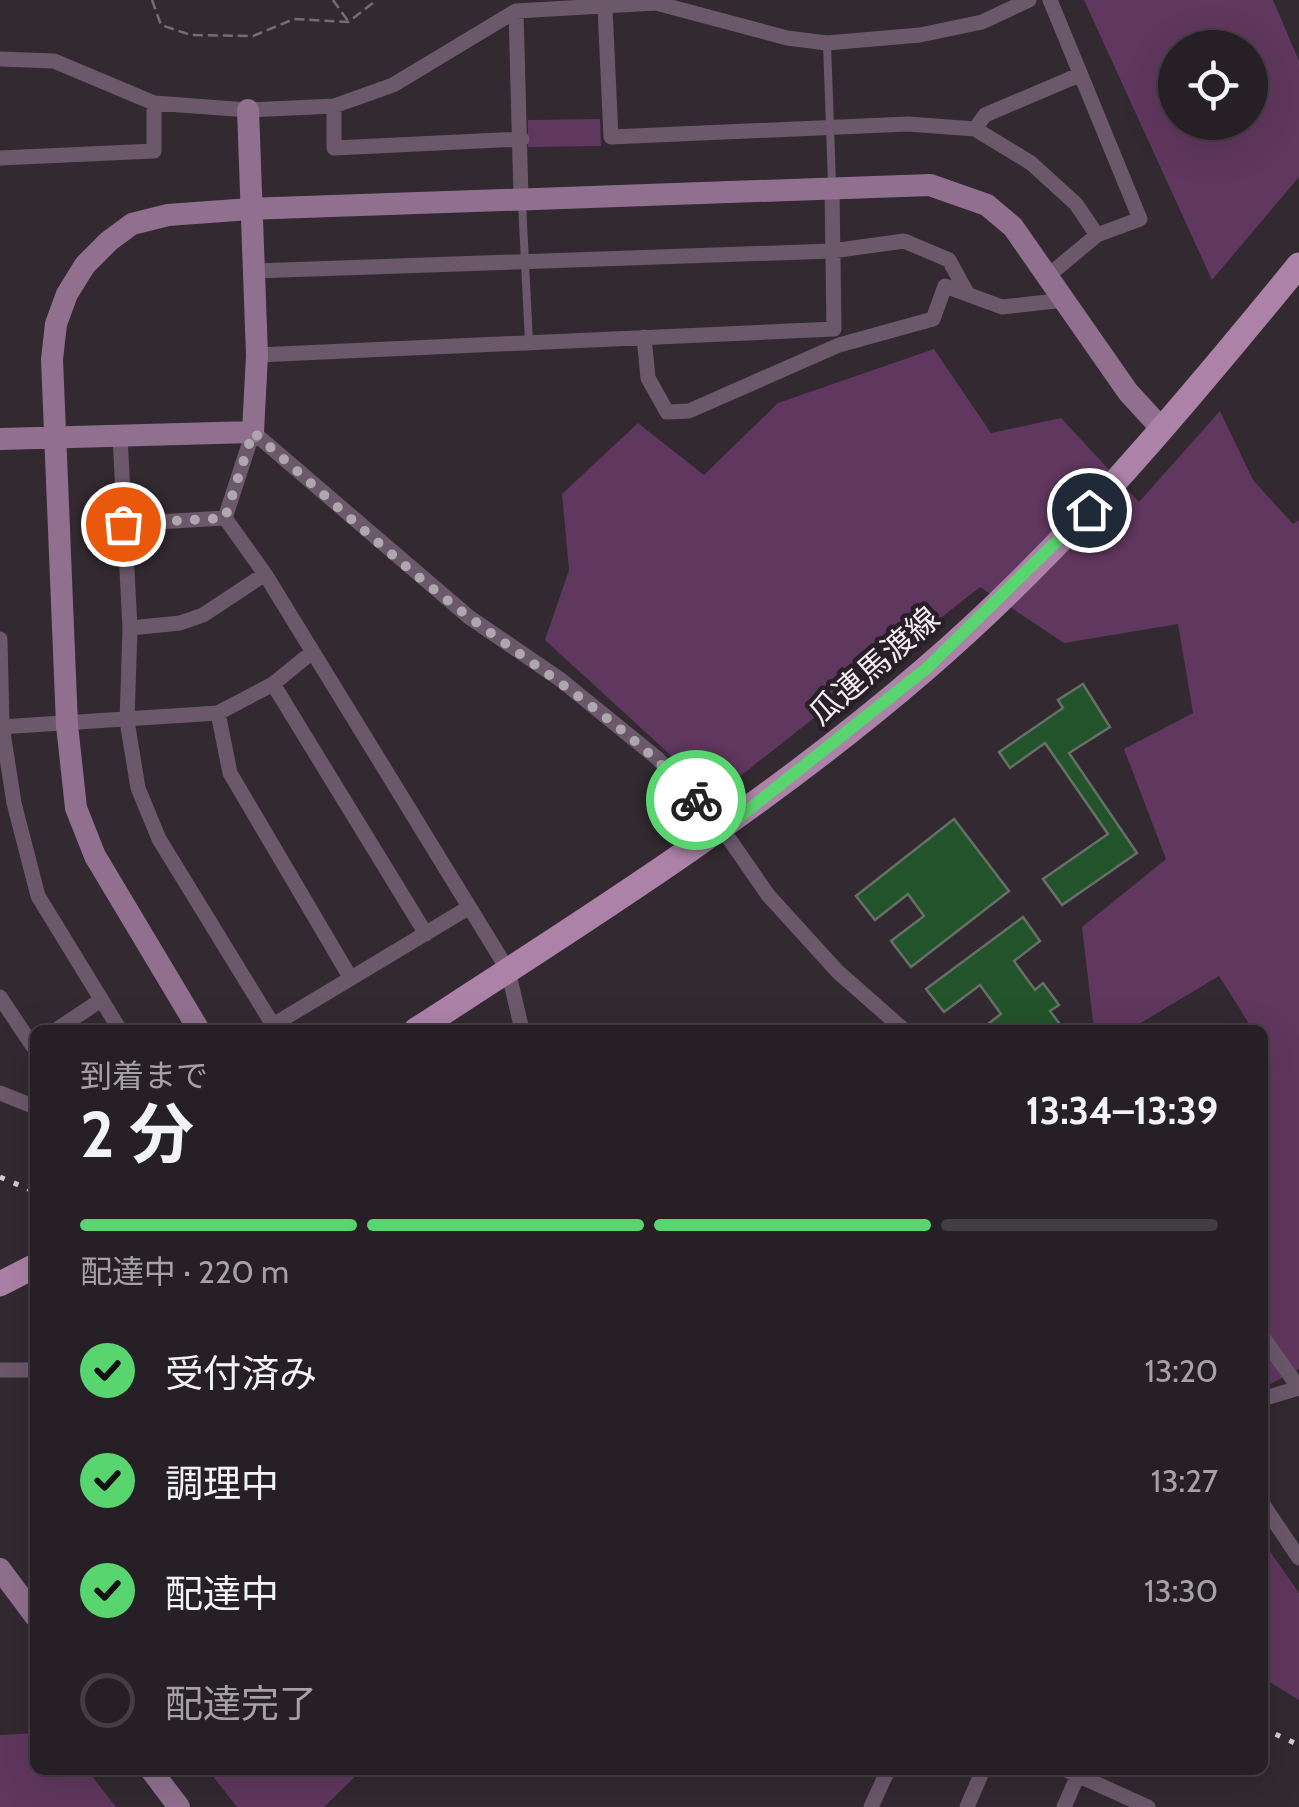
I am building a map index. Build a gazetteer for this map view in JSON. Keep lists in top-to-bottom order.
{
  "streets": {
    "main road": ["瓜連馬渡線"]
  },
  "page": {
    "heading": ["2 分", "到着まで", "13:34–13:39"],
    "bar": "配達中 · 220 m",
    "list": [
      ["受付済み", "13:20"],
      ["調理中", "13:27"],
      ["配達中", "13:30"],
      "配達完了"
    ]
  }
}
